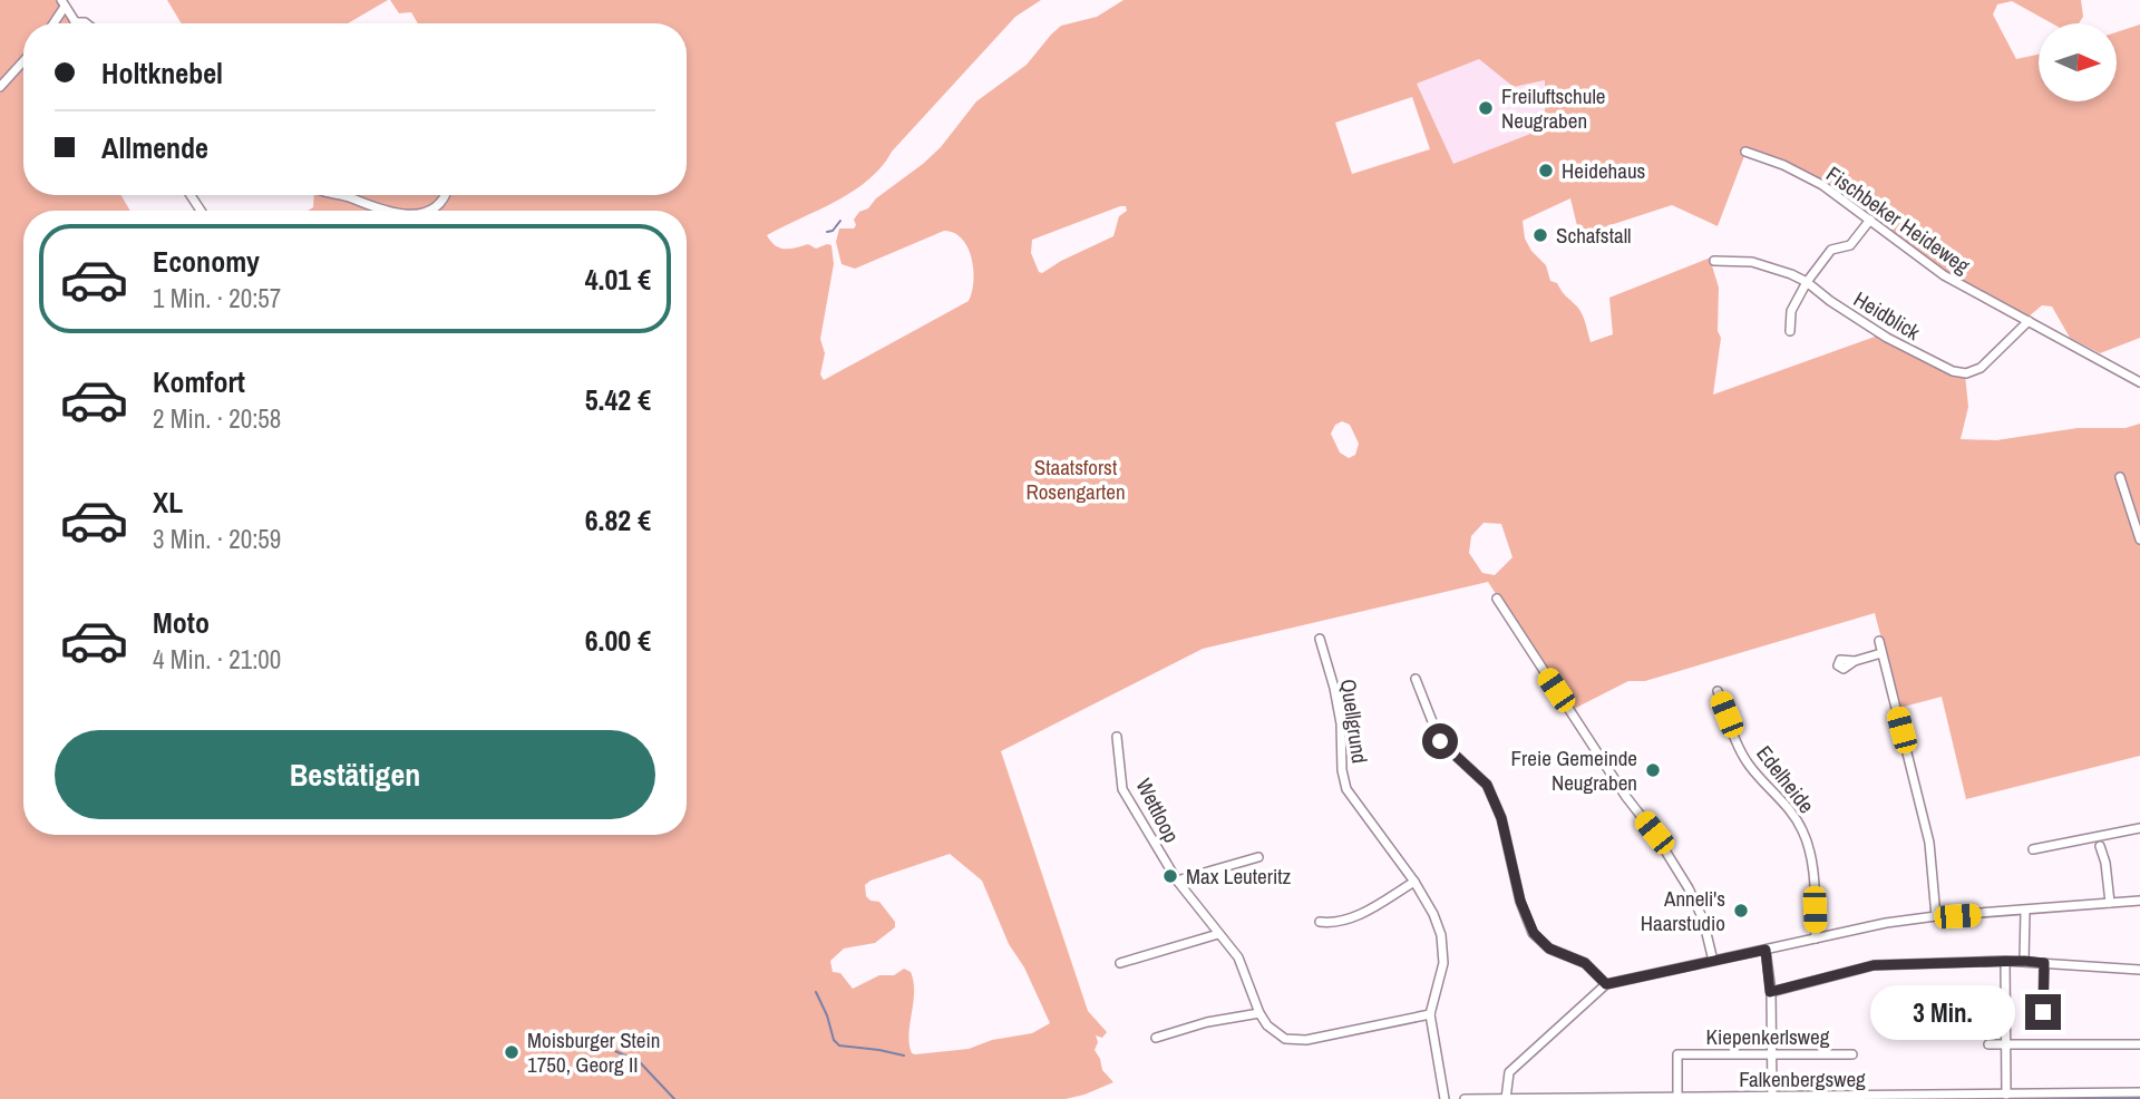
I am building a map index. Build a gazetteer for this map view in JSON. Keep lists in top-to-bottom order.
{
  "streets": {
    "street": [
      "Fischbeker Heideweg",
      "Heidblick",
      "Quellgrund",
      "Edelheide",
      "Wettloop",
      "Kiepenkerlsweg",
      "Falkenbergsweg"
    ]
  },
  "crossings": [
    ["Fischbeker Heideweg", "Heidblick"],
    ["Quellgrund", "Wettloop"],
    ["Kiepenkerlsweg", "Falkenbergsweg"]
  ],
  "parks": ["Staatsforst Rosengarten"],
  "places": [
    "Freiluftschule Neugraben",
    "Heidehaus",
    "Schafstall",
    "Freie Gemeinde Neugraben",
    "Max Leuteritz",
    "Anneli's Haarstudio",
    "Moisburger Stein 1750, Georg II"
  ],
  "north": "right",
  "page": {
    "banner": ["Holtknebel", "Allmende"],
    "list": [
      {
        "name": "Economy",
        "note": "1 Min. · 20:57",
        "value": "4.01 €"
      },
      {
        "name": "Komfort",
        "note": "2 Min. · 20:58",
        "value": "5.42 €"
      },
      {
        "name": "XL",
        "note": "3 Min. · 20:59",
        "value": "6.82 €"
      },
      {
        "name": "Moto",
        "note": "4 Min. · 21:00",
        "value": "6.00 €"
      }
    ],
    "buttons": "Bestätigen",
    "bubble": "3 Min."
  }
}
